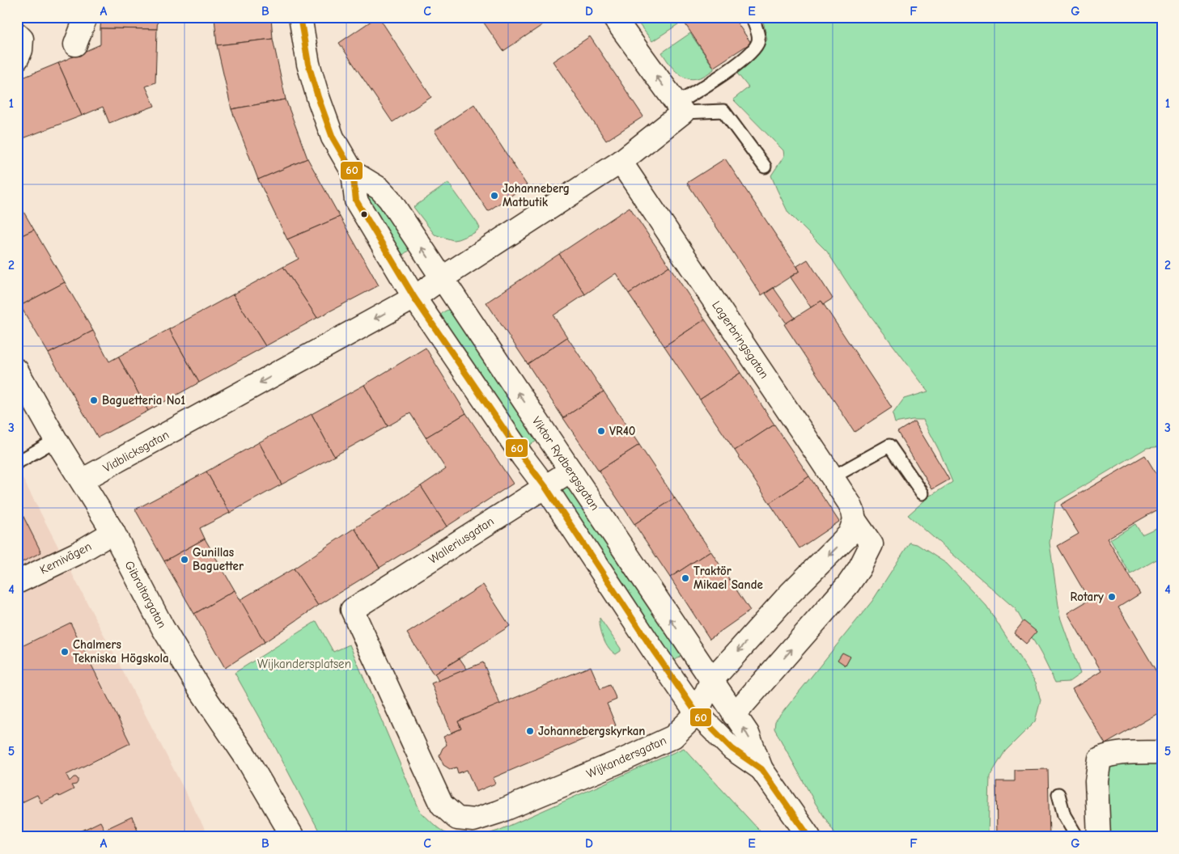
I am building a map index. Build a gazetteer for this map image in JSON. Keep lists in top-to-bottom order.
{
  "streets": {
    "street": [
      "Lagerbringsgatan",
      "Vidblicksgatan",
      "Viktor Rydbergsgatan",
      "Walleriusgatan",
      "Kemivägen",
      "Gibraltargatan",
      "Wijkandersgatan"
    ]
  },
  "crossings": [
    ["Lagerbringsgatan", "Vidblicksgatan"],
    ["Lagerbringsgatan", "Wijkandersgatan"],
    ["Vidblicksgatan", "Viktor Rydbergsgatan"],
    ["Vidblicksgatan", "Gibraltargatan"],
    ["Viktor Rydbergsgatan", "Walleriusgatan"],
    ["Viktor Rydbergsgatan", "Wijkandersgatan"],
    ["Walleriusgatan", "Wijkandersgatan"],
    ["Kemivägen", "Gibraltargatan"]
  ],
  "one_way": ["Vidblicksgatan"],
  "parks": ["Wijkandersplatsen"],
  "places": [
    "Johanneberg Matbutik",
    "Baguetteria No1",
    "VR40",
    "Gunillas Baguetter",
    "Traktör Mikael Sande",
    "Rotary",
    "Chalmers Tekniska Högskola",
    "Johannebergskyrkan"
  ],
  "lines": ["transit line 60"],
  "grid": {
    "columns": [
      "A",
      "B",
      "C",
      "D",
      "E",
      "F",
      "G"
    ],
    "rows": [
      "1",
      "2",
      "3",
      "4",
      "5"
    ]
  }
}
